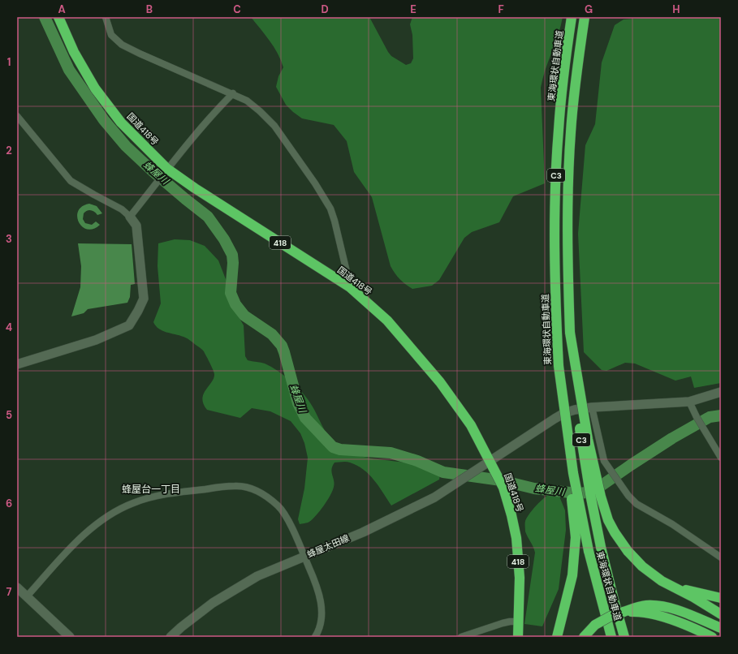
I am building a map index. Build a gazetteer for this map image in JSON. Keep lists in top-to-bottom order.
{
  "streets": {
    "highway": [
      "東海環状自動車道",
      "国道418号",
      "C3",
      "418"
    ],
    "street": ["蜂屋太田線"]
  },
  "crossings": [
    ["国道418号", "蜂屋太田線"]
  ],
  "districts": ["蜂屋台一丁目"],
  "water": ["蜂屋川"],
  "grid": {
    "columns": [
      "A",
      "B",
      "C",
      "D",
      "E",
      "F",
      "G",
      "H"
    ],
    "rows": [
      "1",
      "2",
      "3",
      "4",
      "5",
      "6",
      "7"
    ]
  }
}
